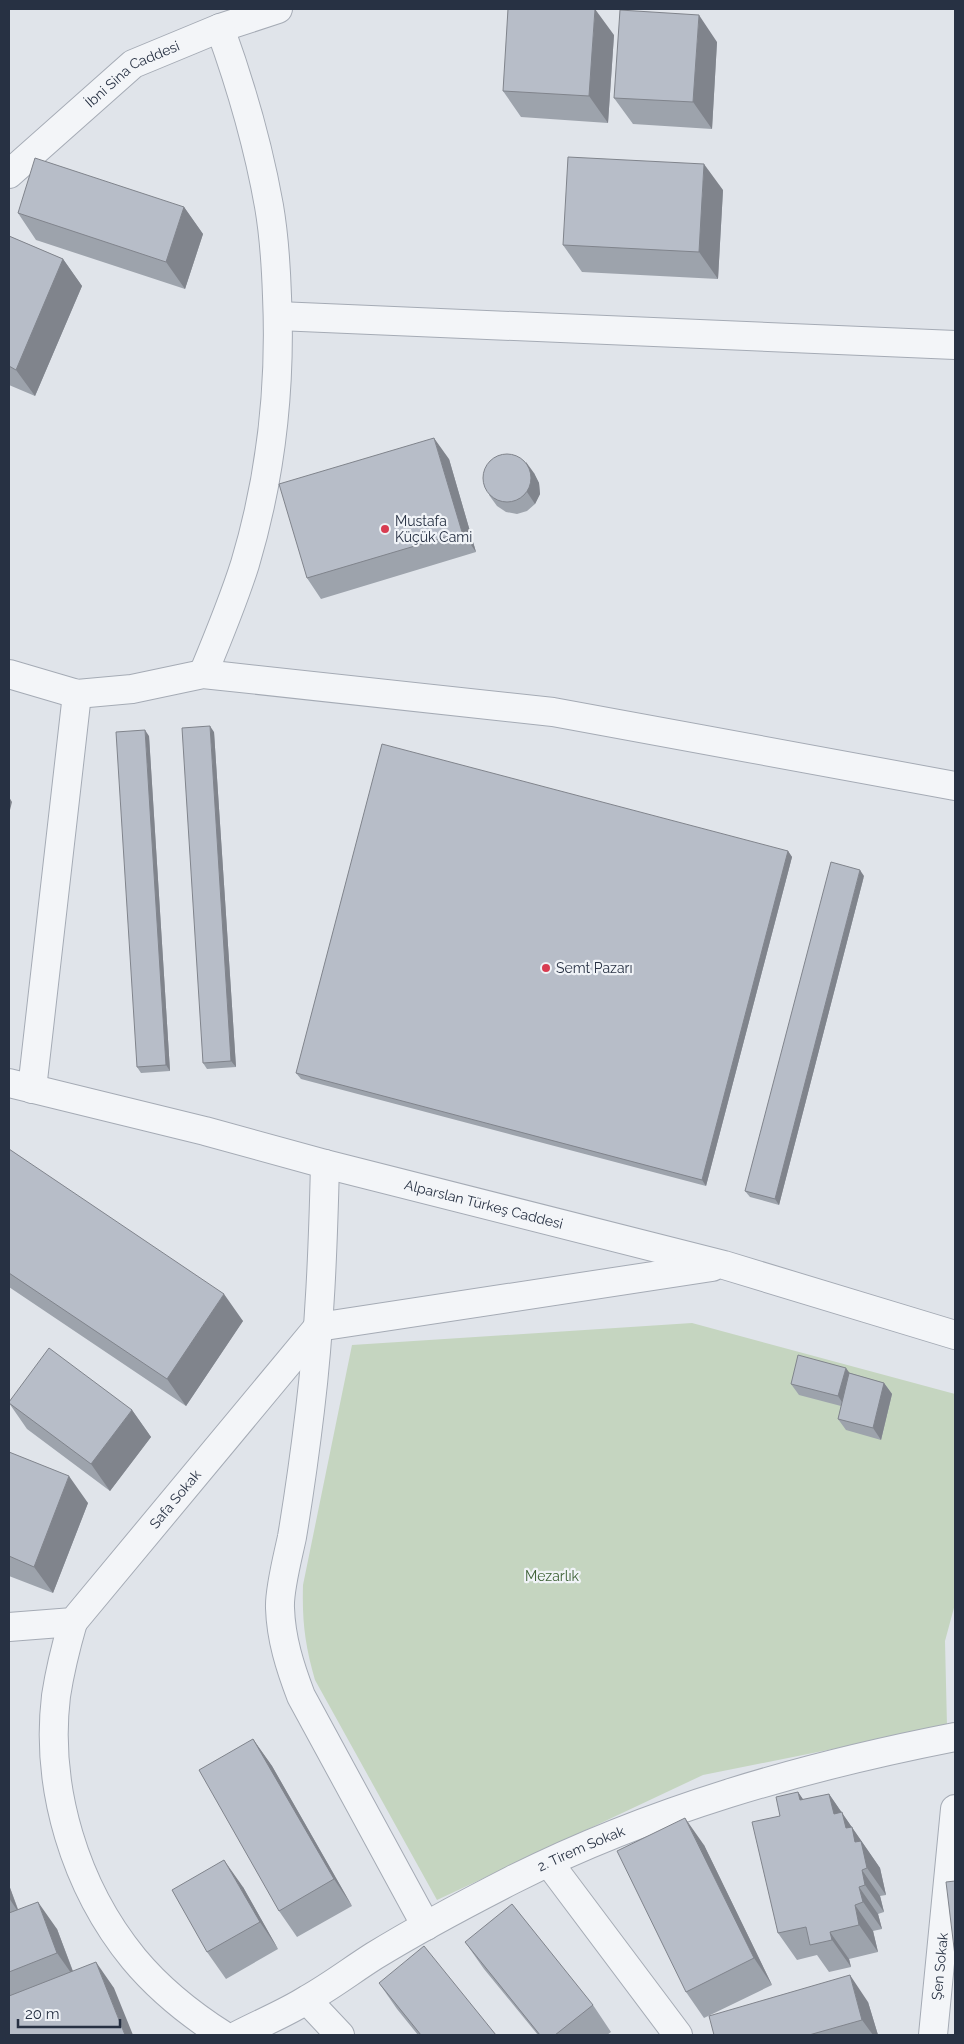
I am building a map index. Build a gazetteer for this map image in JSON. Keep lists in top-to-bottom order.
{
  "streets": {
    "street": [
      "İbni Sina Caddesi",
      "Alparslan Türkeş Caddesi",
      "Safa Sokak",
      "2. Tirem Sokak",
      "Şen Sokak"
    ]
  },
  "parks": ["Mezarlık"],
  "places": ["Mustafa Küçük Cami", "Semt Pazarı"],
  "scale_bar": "20 m"
}
